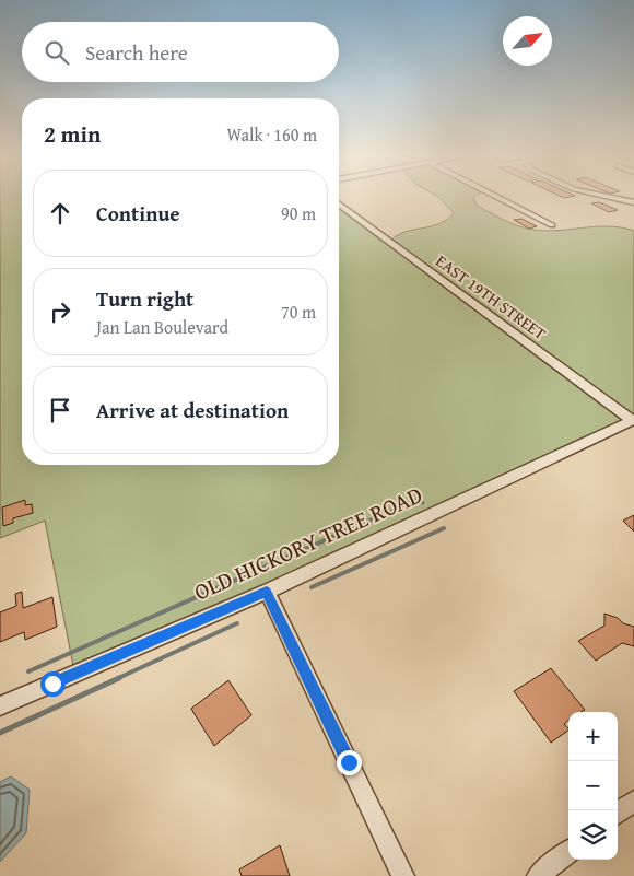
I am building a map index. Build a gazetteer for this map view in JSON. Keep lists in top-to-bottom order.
{
  "streets": {
    "street": ["EAST 19TH STREET", "OLD HICKORY TREE ROAD"]
  },
  "crossings": [
    ["EAST 19TH STREET", "OLD HICKORY TREE ROAD"]
  ],
  "north": "top right",
  "page": {
    "search": "Search here",
    "heading": ["2 min", "Walk · 160 m"],
    "list": [
      ["Continue", "90 m"],
      ["Turn right", "Jan Lan Boulevard", "70 m"],
      "Arrive at destination"
    ],
    "map_buttons": ["+", "−"]
  }
}
